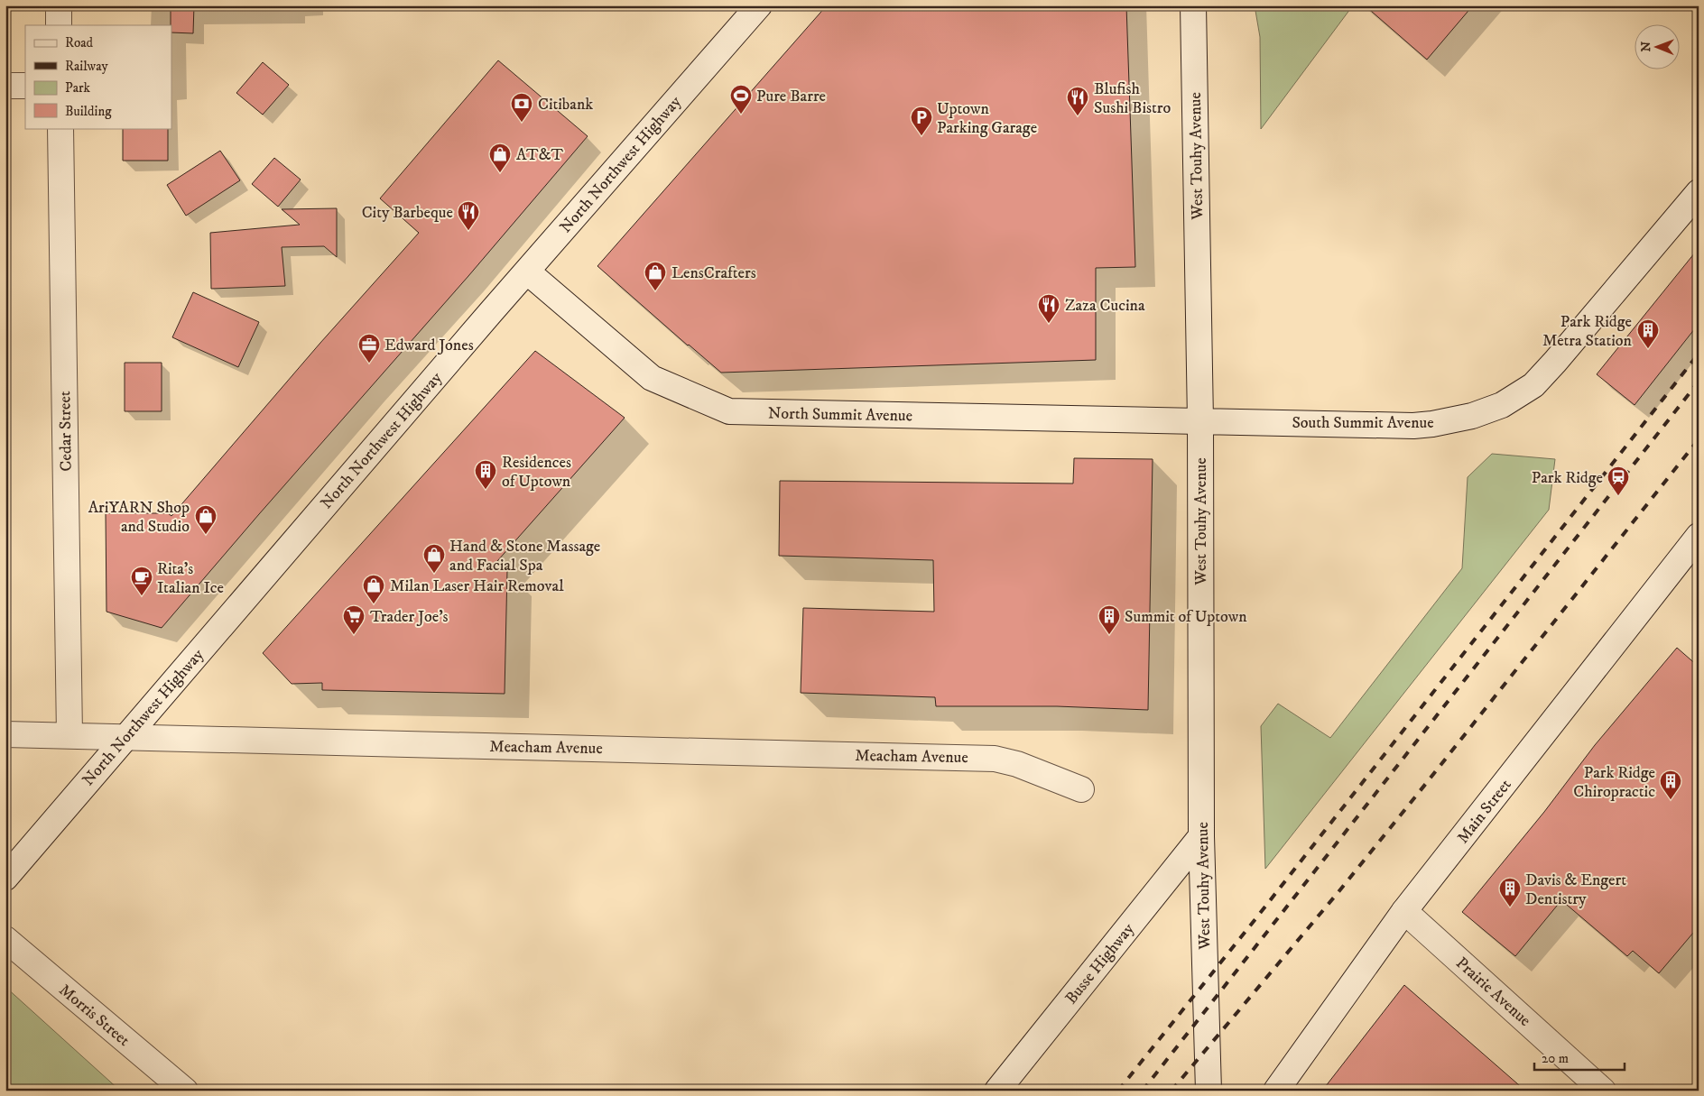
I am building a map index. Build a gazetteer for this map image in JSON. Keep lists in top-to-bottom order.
{
  "streets": {
    "street": [
      "West Touhy Avenue",
      "North Northwest Highway",
      "North Summit Avenue",
      "South Summit Avenue",
      "Cedar Street",
      "Meacham Avenue",
      "Main Street",
      "Busse Highway",
      "Prairie Avenue",
      "Morris Street"
    ]
  },
  "crossings": [
    ["West Touhy Avenue", "North Summit Avenue"],
    ["West Touhy Avenue", "South Summit Avenue"],
    ["West Touhy Avenue", "Busse Highway"],
    ["North Northwest Highway", "North Summit Avenue"],
    ["North Northwest Highway", "Meacham Avenue"],
    ["North Summit Avenue", "South Summit Avenue"],
    ["Cedar Street", "Meacham Avenue"],
    ["Main Street", "Prairie Avenue"]
  ],
  "places": {
    "sports": ["Pure Barre"],
    "restaurant": ["Blufish Sushi Bistro", "City Barbeque", "Zaza Cucina"],
    "bank": ["Citibank"],
    "parking": ["Uptown Parking Garage"],
    "shop": [
      "AT&T",
      "LensCrafters",
      "AriYARN Shop and Studio",
      "Hand & Stone Massage and Facial Spa",
      "Milan Laser Hair Removal"
    ],
    "building": [
      "Park Ridge Metra Station",
      "Residences of Uptown",
      "Summit of Uptown",
      "Park Ridge Chiropractic",
      "Davis & Engert Dentistry"
    ],
    "office": ["Edward Jones"],
    "station": ["Park Ridge"],
    "cafe": ["Rita's Italian Ice"],
    "supermarket": ["Trader Joe's"]
  },
  "legend": [
    "Road",
    "Railway",
    "Park",
    "Building"
  ],
  "scale_bar": "20 m",
  "north": "left"
}
